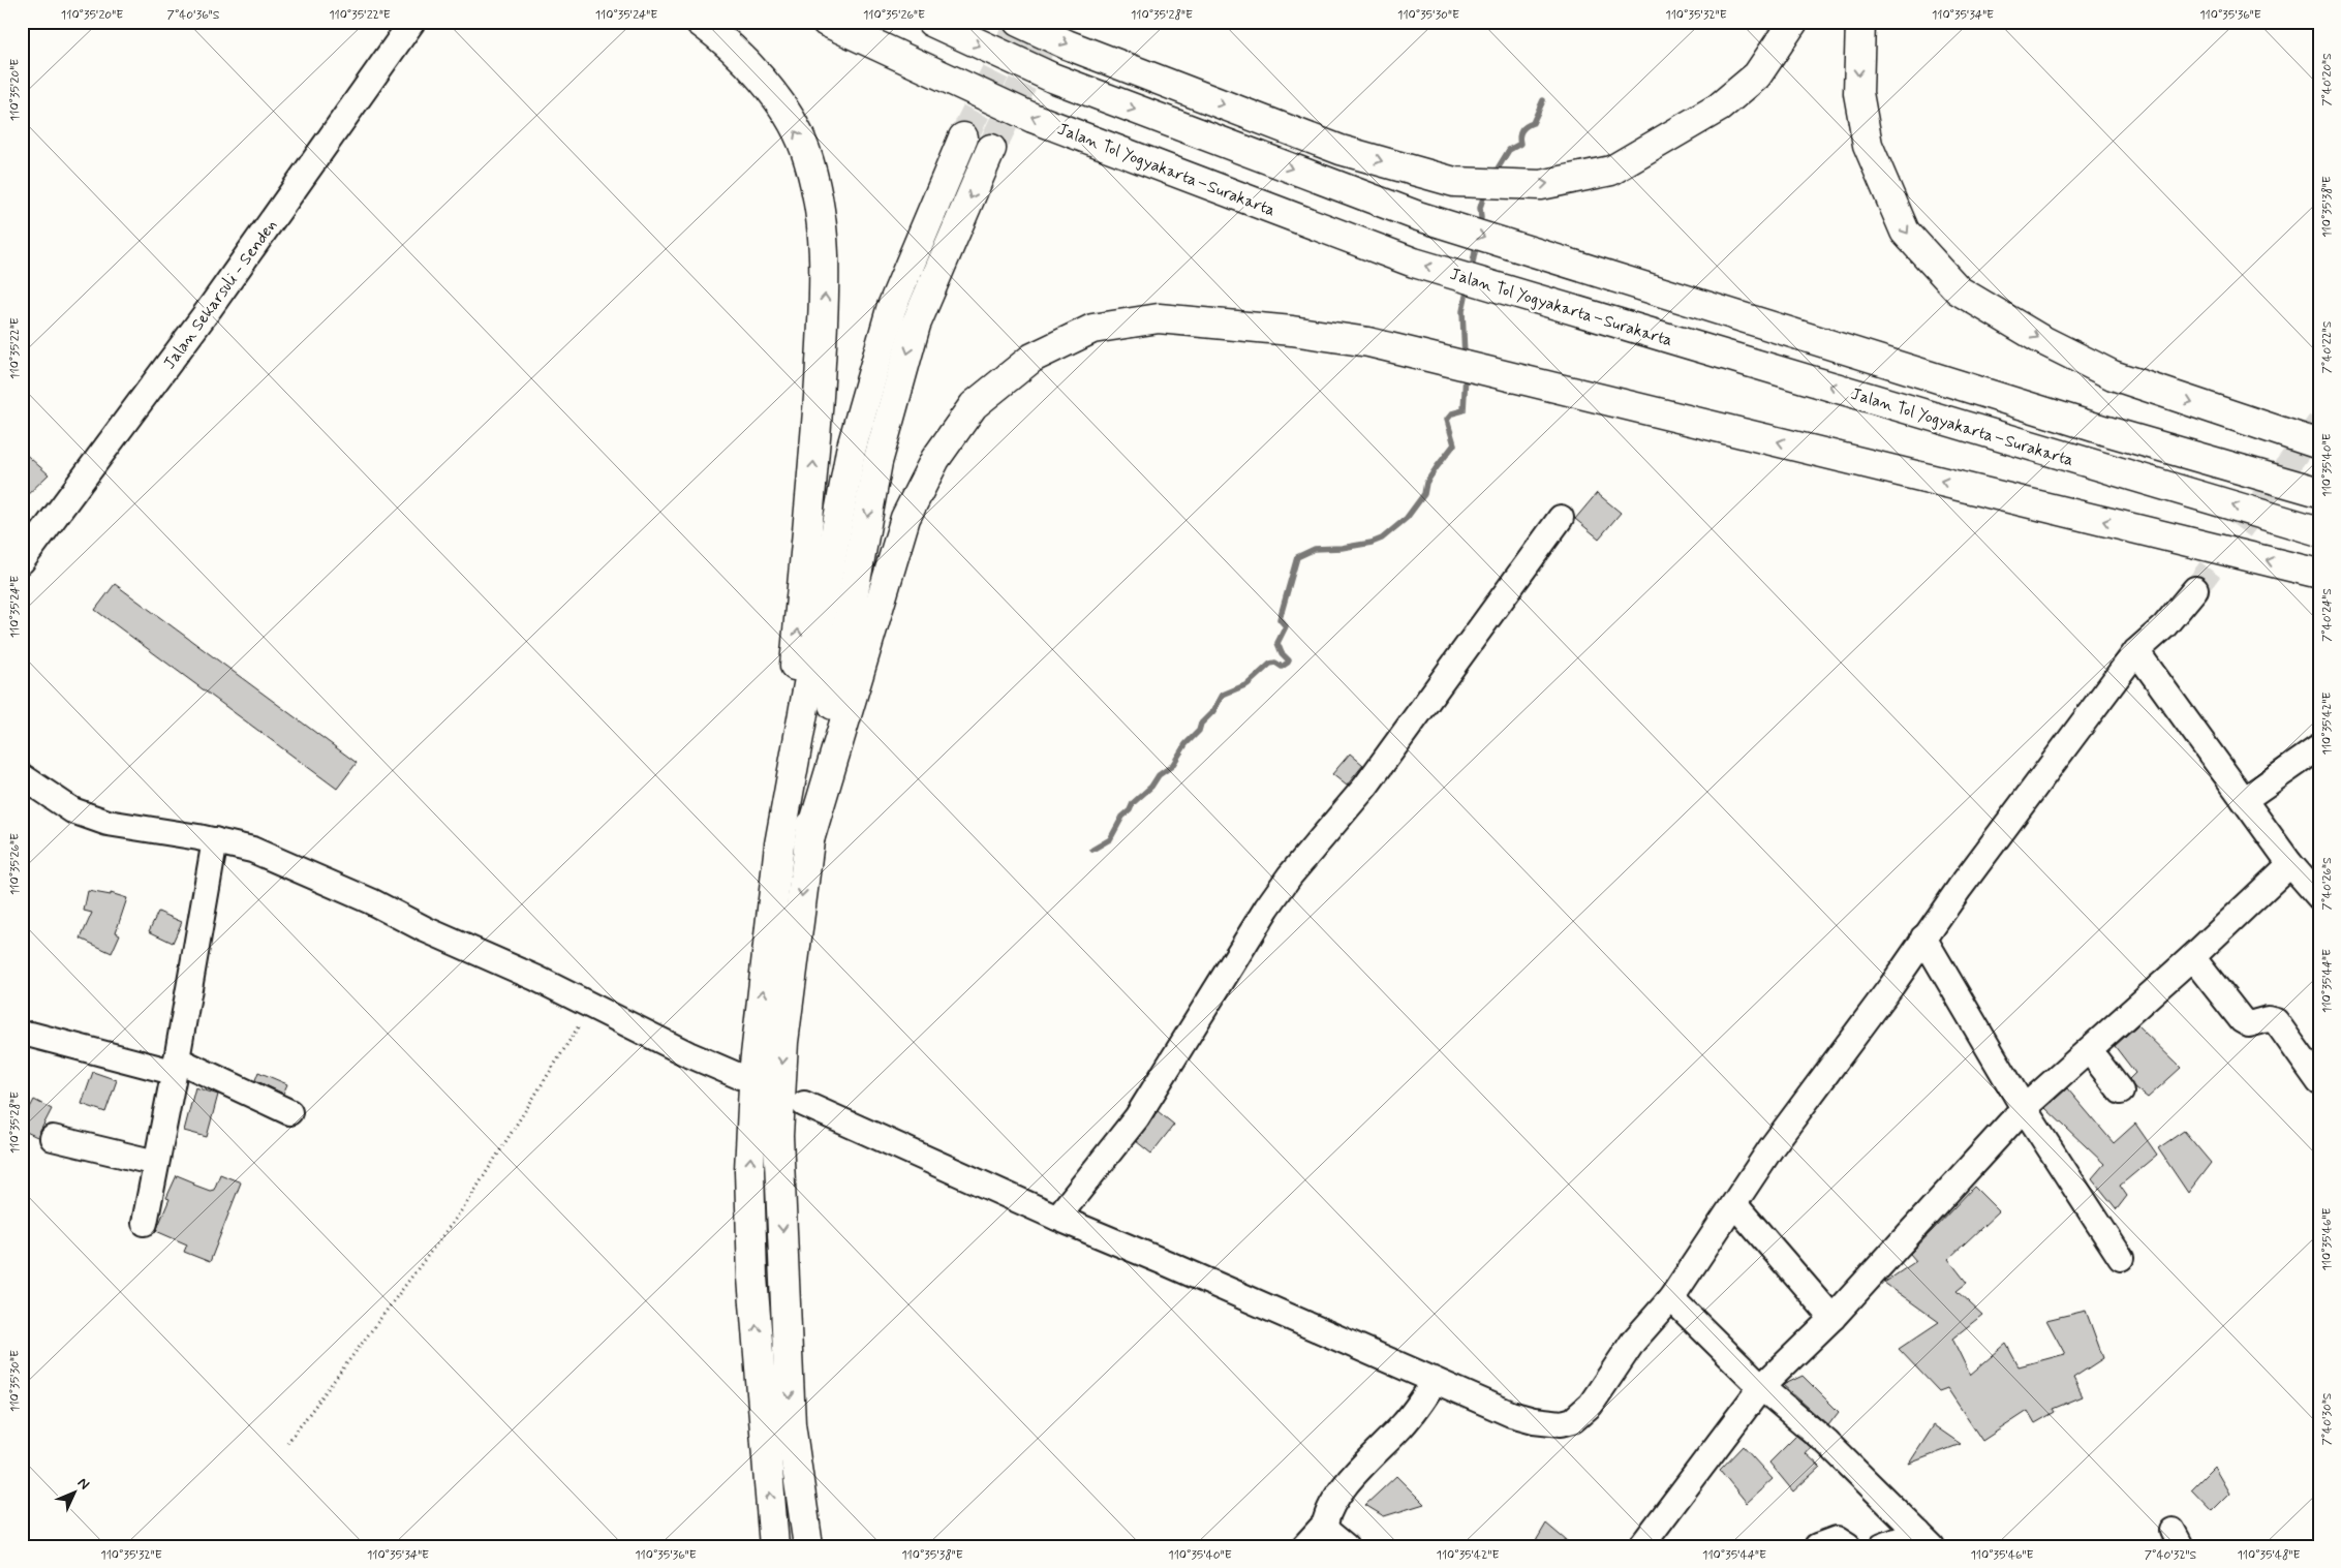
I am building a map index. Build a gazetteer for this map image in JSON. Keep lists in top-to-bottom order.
{
  "streets": {
    "highway": ["Jalan Tol Yogyakarta–Surakarta"],
    "street": ["Jalan Sekarsuli - Senden"]
  },
  "north": "top right",
  "coordinates": [
    "110°35'20\"E",
    "7°40'36\"S",
    "110°35'22\"E",
    "110°35'24\"E",
    "110°35'26\"E",
    "110°35'28\"E",
    "110°35'30\"E",
    "110°35'32\"E",
    "110°35'34\"E",
    "110°35'36\"E",
    "7°40'20\"S",
    "110°35'38\"E",
    "7°40'22\"S",
    "110°35'40\"E",
    "7°40'24\"S",
    "110°35'42\"E",
    "7°40'26\"S",
    "110°35'44\"E",
    "110°35'46\"E",
    "7°40'30\"S",
    "7°40'32\"S",
    "110°35'48\"E"
  ]
}
